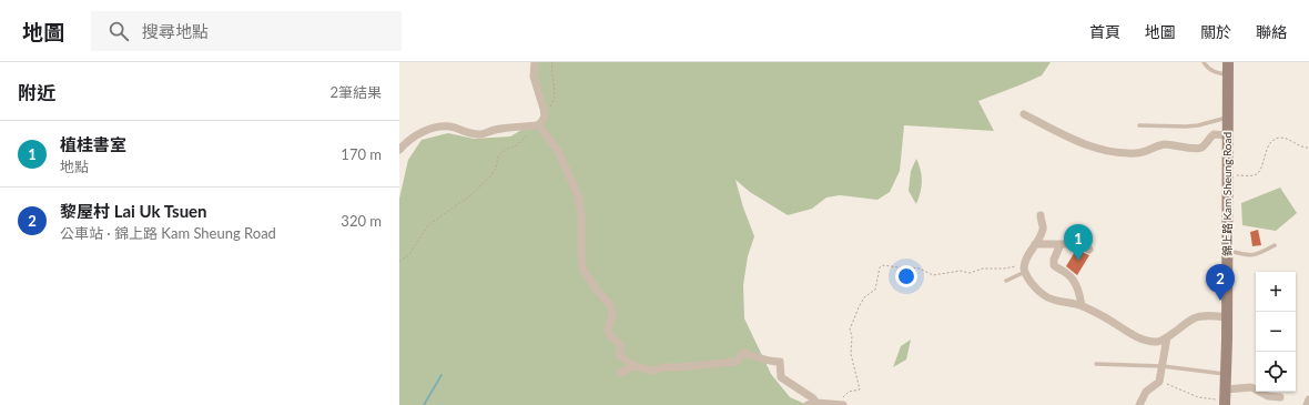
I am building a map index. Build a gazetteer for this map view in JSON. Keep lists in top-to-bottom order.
{
  "streets": {
    "main road": ["錦上路 Kam Sheung Road"]
  },
  "page": {
    "header": "地圖",
    "search": "搜尋地點",
    "nav": [
      "首頁",
      "地圖",
      "關於",
      "聯絡"
    ],
    "heading": ["附近", "2筆結果"],
    "list": [
      {
        "mark": "1",
        "name": "植桂書室",
        "note": "地點",
        "value": "170 m"
      },
      {
        "mark": "2",
        "name": "黎屋村 Lai Uk Tsuen",
        "note": "公車站 · 錦上路 Kam Sheung Road",
        "value": "320 m"
      }
    ],
    "pins": ["1", "2"],
    "map_buttons": ["+", "−"]
  }
}
